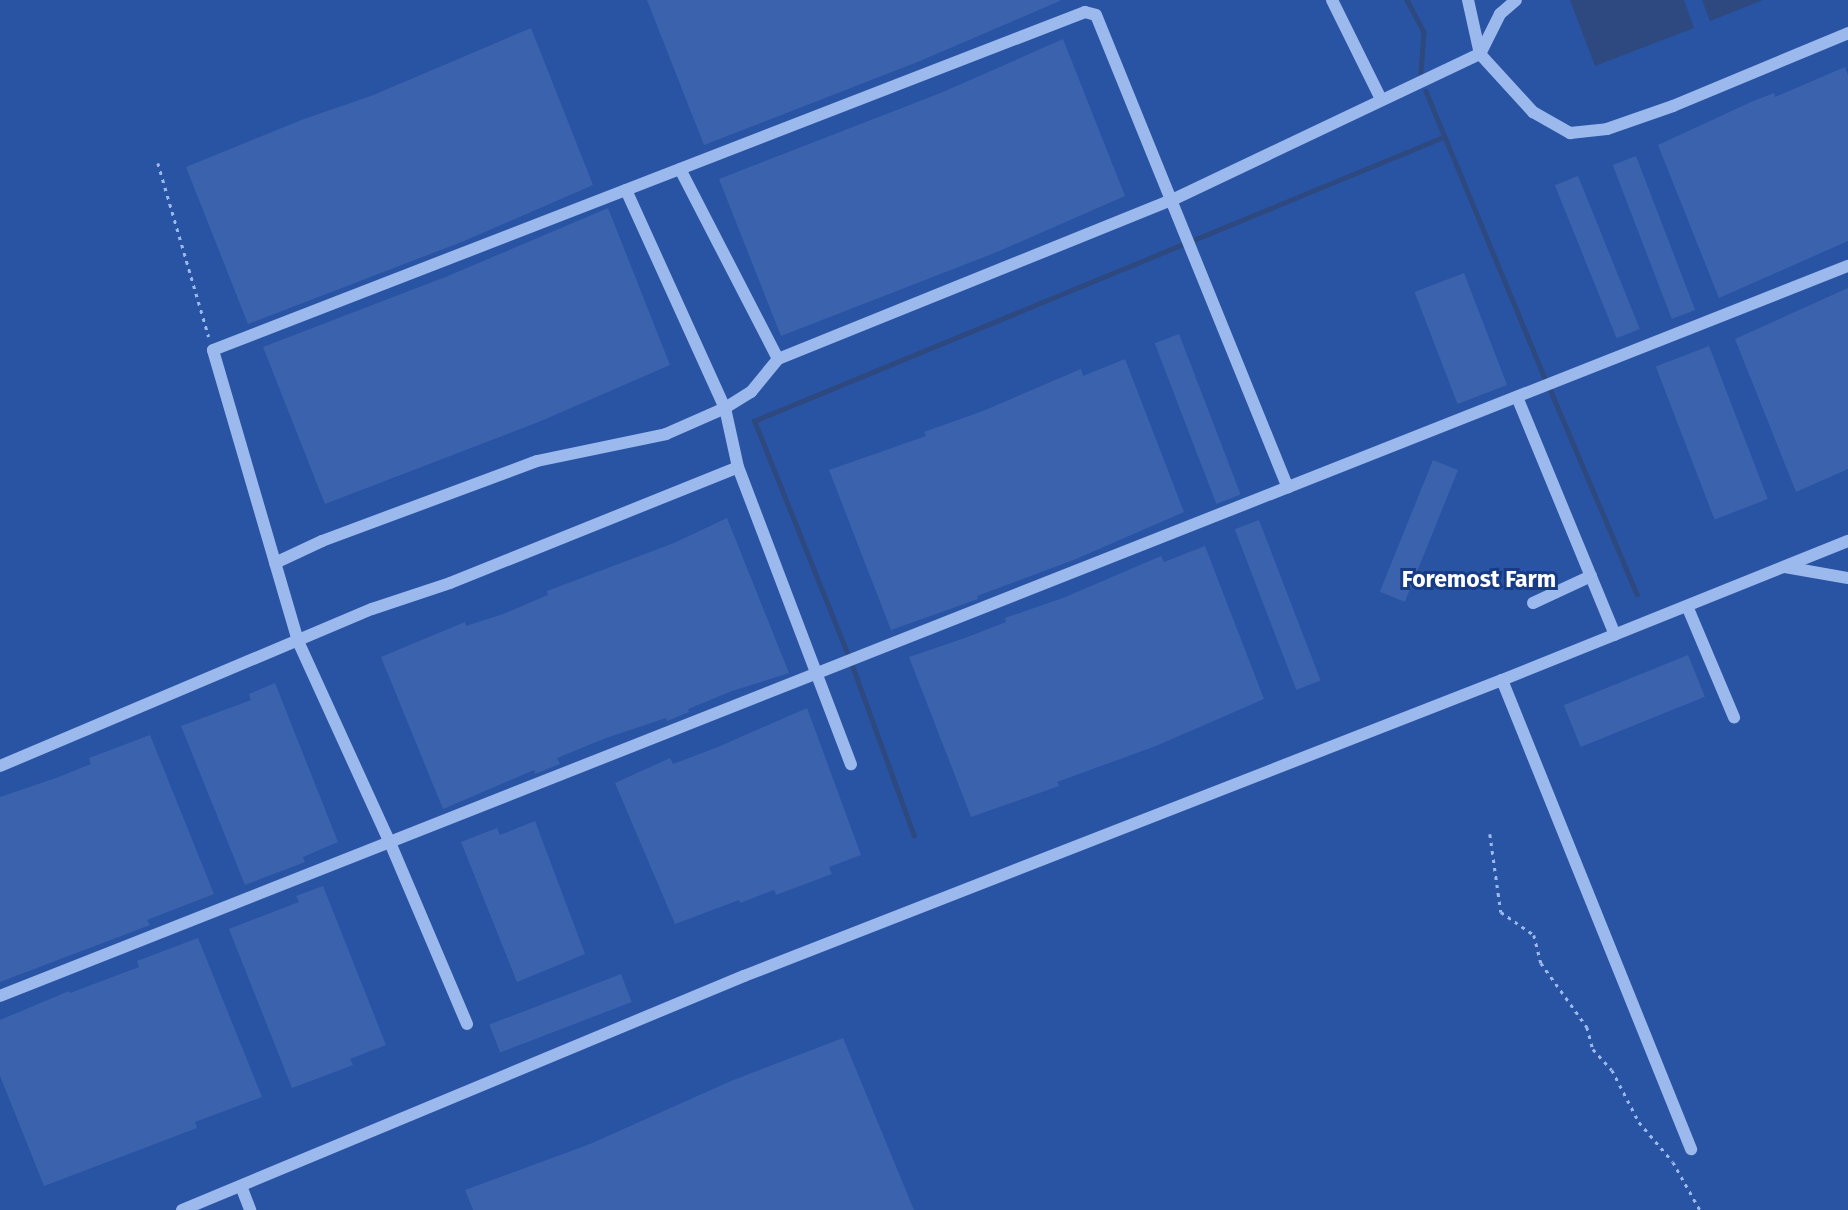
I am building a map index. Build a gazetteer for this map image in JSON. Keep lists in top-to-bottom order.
{
  "districts": ["Foremost Farm"]
}
